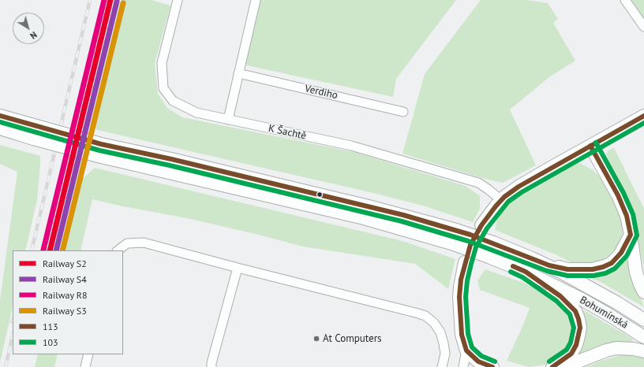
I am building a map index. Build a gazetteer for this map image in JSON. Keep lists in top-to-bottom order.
{
  "streets": {
    "main road": ["Bohumínská"],
    "street": ["Verdiho", "K Šachtě"]
  },
  "places": ["At Computers"],
  "lines": [
    "rail line S2",
    "rail line R8",
    "rail line S4",
    "rail line S3",
    "transit line 113",
    "transit line 103"
  ],
  "legend": [
    "Railway S2",
    "Railway S4",
    "Railway R8",
    "Railway S3",
    "113",
    "103"
  ],
  "north": "bottom right"
}
